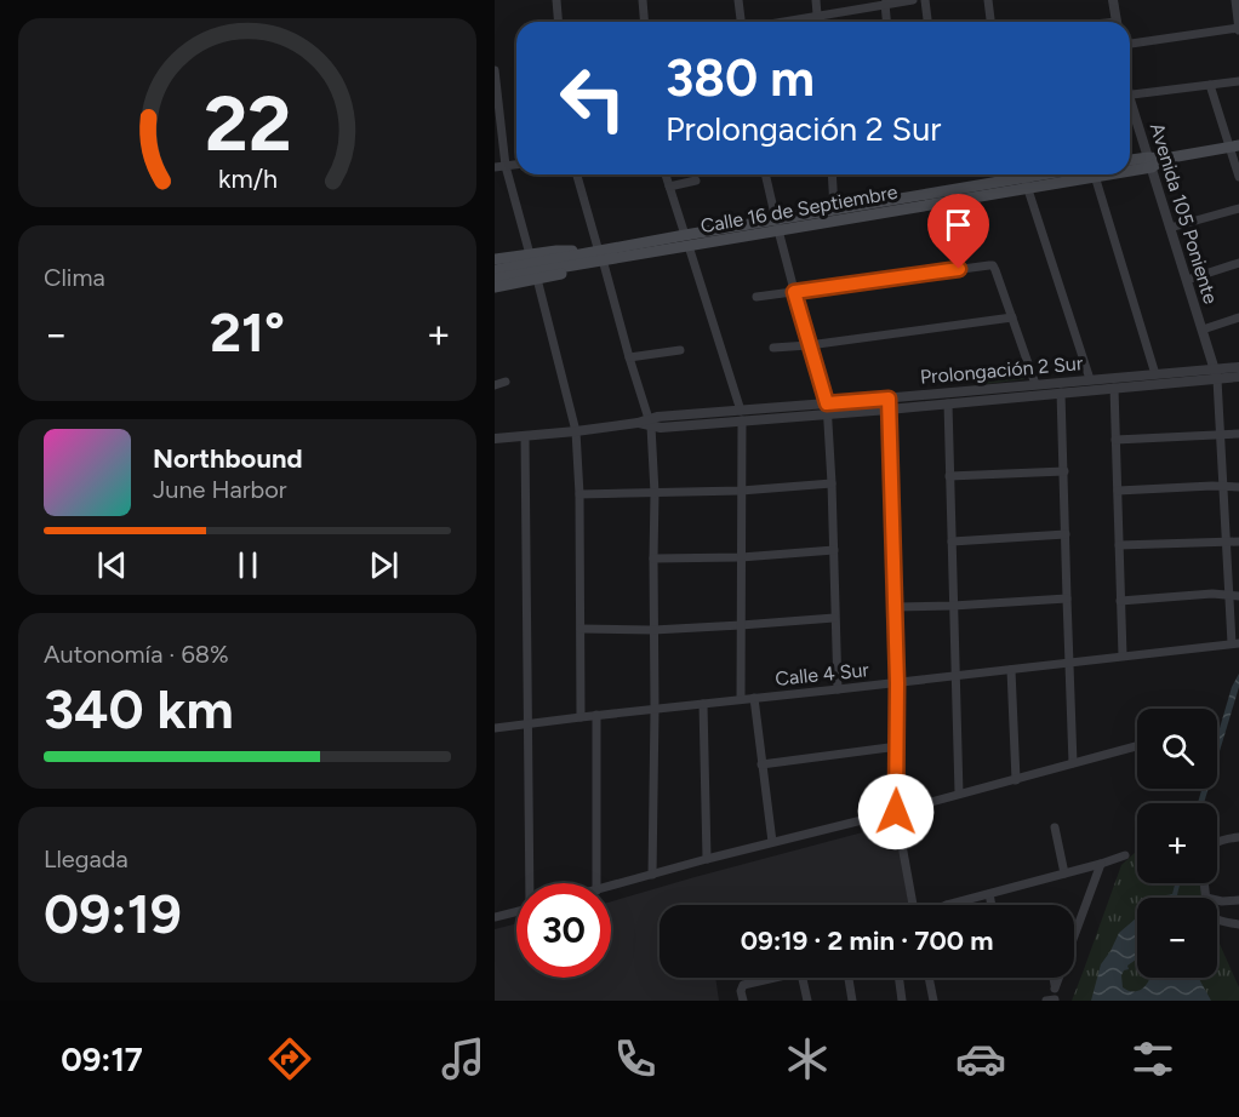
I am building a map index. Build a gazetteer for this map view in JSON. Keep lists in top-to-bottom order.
{
  "streets": {
    "main road": ["Calle 16 de Septiembre"],
    "street": ["Avenida 105 Poniente", "Prolongación 2 Sur", "Calle 4 Sur"]
  },
  "crossings": [
    ["Calle 16 de Septiembre", "Avenida 105 Poniente"],
    ["Avenida 105 Poniente", "Prolongación 2 Sur"]
  ],
  "page": {
    "turn": ["380 m", "Prolongación 2 Sur"],
    "tile": [
      "Clima",
      ["Autonomía · 68%", "340 km"],
      ["Llegada", "09:19"]
    ],
    "heat": ["−", "21°", "+"],
    "song": ["Northbound", "June Harbor"],
    "map_buttons": ["+", "−"],
    "limit": "30",
    "trip": "09:19 · 2 min · 700 m",
    "tabs": "09:17",
    "gauge": ["22", "km/h"]
  }
}
